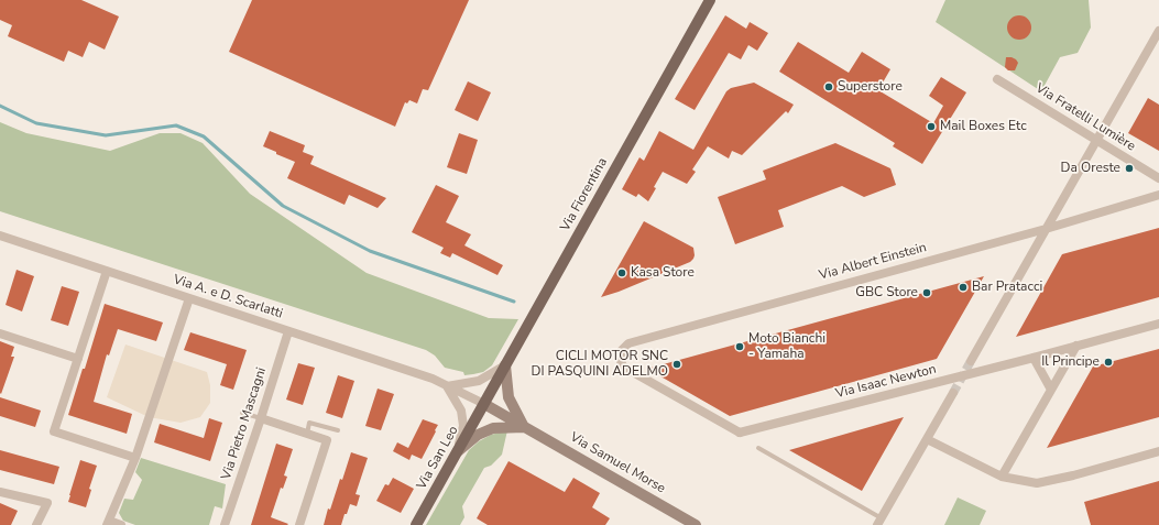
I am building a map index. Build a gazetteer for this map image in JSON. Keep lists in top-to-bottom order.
{
  "streets": {
    "main road": ["Via Fiorentina", "Via San Leo"],
    "street": [
      "Via Fratelli Lumière",
      "Via Albert Einstein",
      "Via A. e D. Scarlatti",
      "Via Isaac Newton",
      "Via Pietro Mascagni",
      "Via Samuel Morse"
    ]
  },
  "crossings": [
    ["Via Fiorentina", "Via A. e D. Scarlatti"],
    ["Via Fiorentina", "Via San Leo"],
    ["Via Fiorentina", "Via Samuel Morse"],
    ["Via Albert Einstein", "Via Isaac Newton"],
    ["Via A. e D. Scarlatti", "Via Pietro Mascagni"],
    ["Via A. e D. Scarlatti", "Via San Leo"],
    ["Via A. e D. Scarlatti", "Via Samuel Morse"],
    ["Via San Leo", "Via Samuel Morse"]
  ],
  "places": [
    "Superstore",
    "Mail Boxes Etc",
    "Da Oreste",
    "Kasa Store",
    "Bar Pratacci",
    "GBC Store",
    "Moto Bianchi - Yamaha",
    "Il Principe",
    "CICLI MOTOR SNC DI PASQUINI ADELMO"
  ]
}
